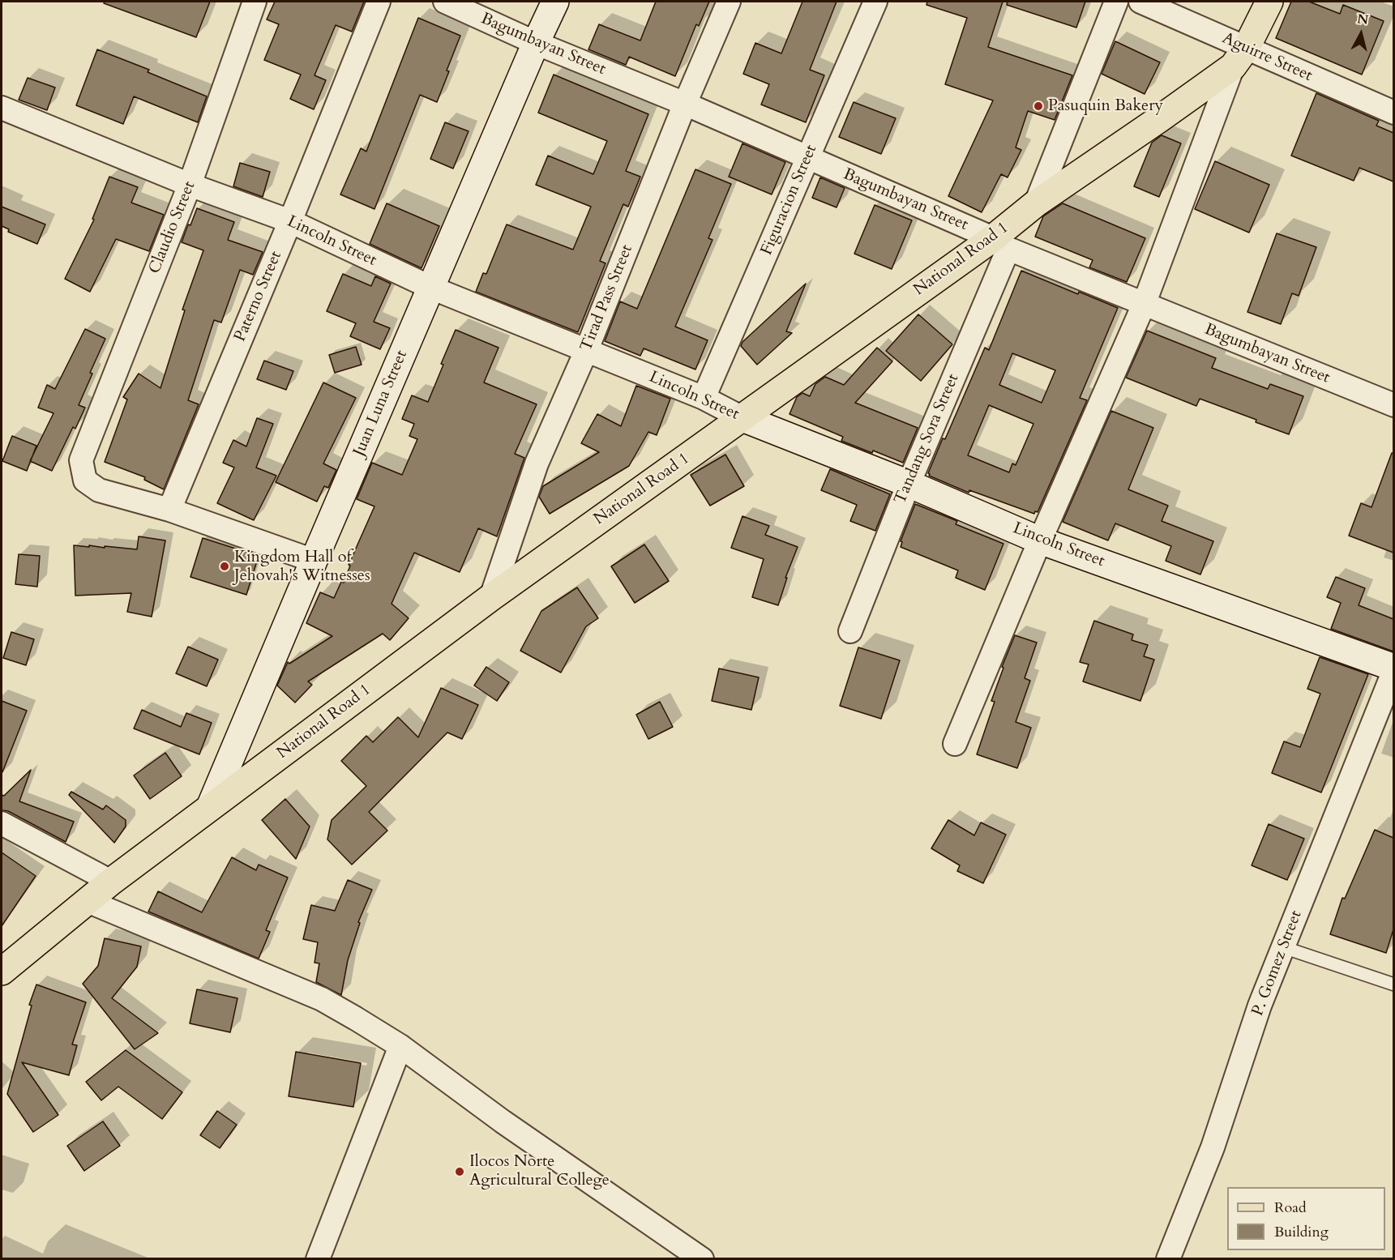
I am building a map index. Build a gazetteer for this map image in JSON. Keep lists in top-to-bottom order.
{
  "streets": {
    "main road": ["National Road 1"],
    "street": [
      "Bagumbayan Street",
      "Aguirre Street",
      "Figuracion Street",
      "Claudio Street",
      "Lincoln Street",
      "Paterno Street",
      "Tirad Pass Street",
      "Juan Luna Street",
      "Tandang Sora Street",
      "P. Gomez Street"
    ]
  },
  "crossings": [
    ["Bagumbayan Street", "Figuracion Street"],
    ["Bagumbayan Street", "National Road 1"],
    ["Bagumbayan Street", "Tirad Pass Street"],
    ["Bagumbayan Street", "Juan Luna Street"],
    ["Bagumbayan Street", "Tandang Sora Street"],
    ["Aguirre Street", "National Road 1"],
    ["Figuracion Street", "Lincoln Street"],
    ["Claudio Street", "Lincoln Street"],
    ["Claudio Street", "Paterno Street"],
    ["Lincoln Street", "National Road 1"],
    ["Lincoln Street", "Paterno Street"],
    ["Lincoln Street", "Tirad Pass Street"],
    ["Lincoln Street", "Juan Luna Street"],
    ["Lincoln Street", "Tandang Sora Street"],
    ["Lincoln Street", "P. Gomez Street"],
    ["National Road 1", "Tirad Pass Street"],
    ["National Road 1", "Juan Luna Street"],
    ["National Road 1", "Tandang Sora Street"]
  ],
  "places": ["Pasuquin Bakery", "Kingdom Hall of Jehovah's Witnesses", "Ilocos Norte Agricultural College"],
  "legend": ["Road", "Building"],
  "north": "top"
}
